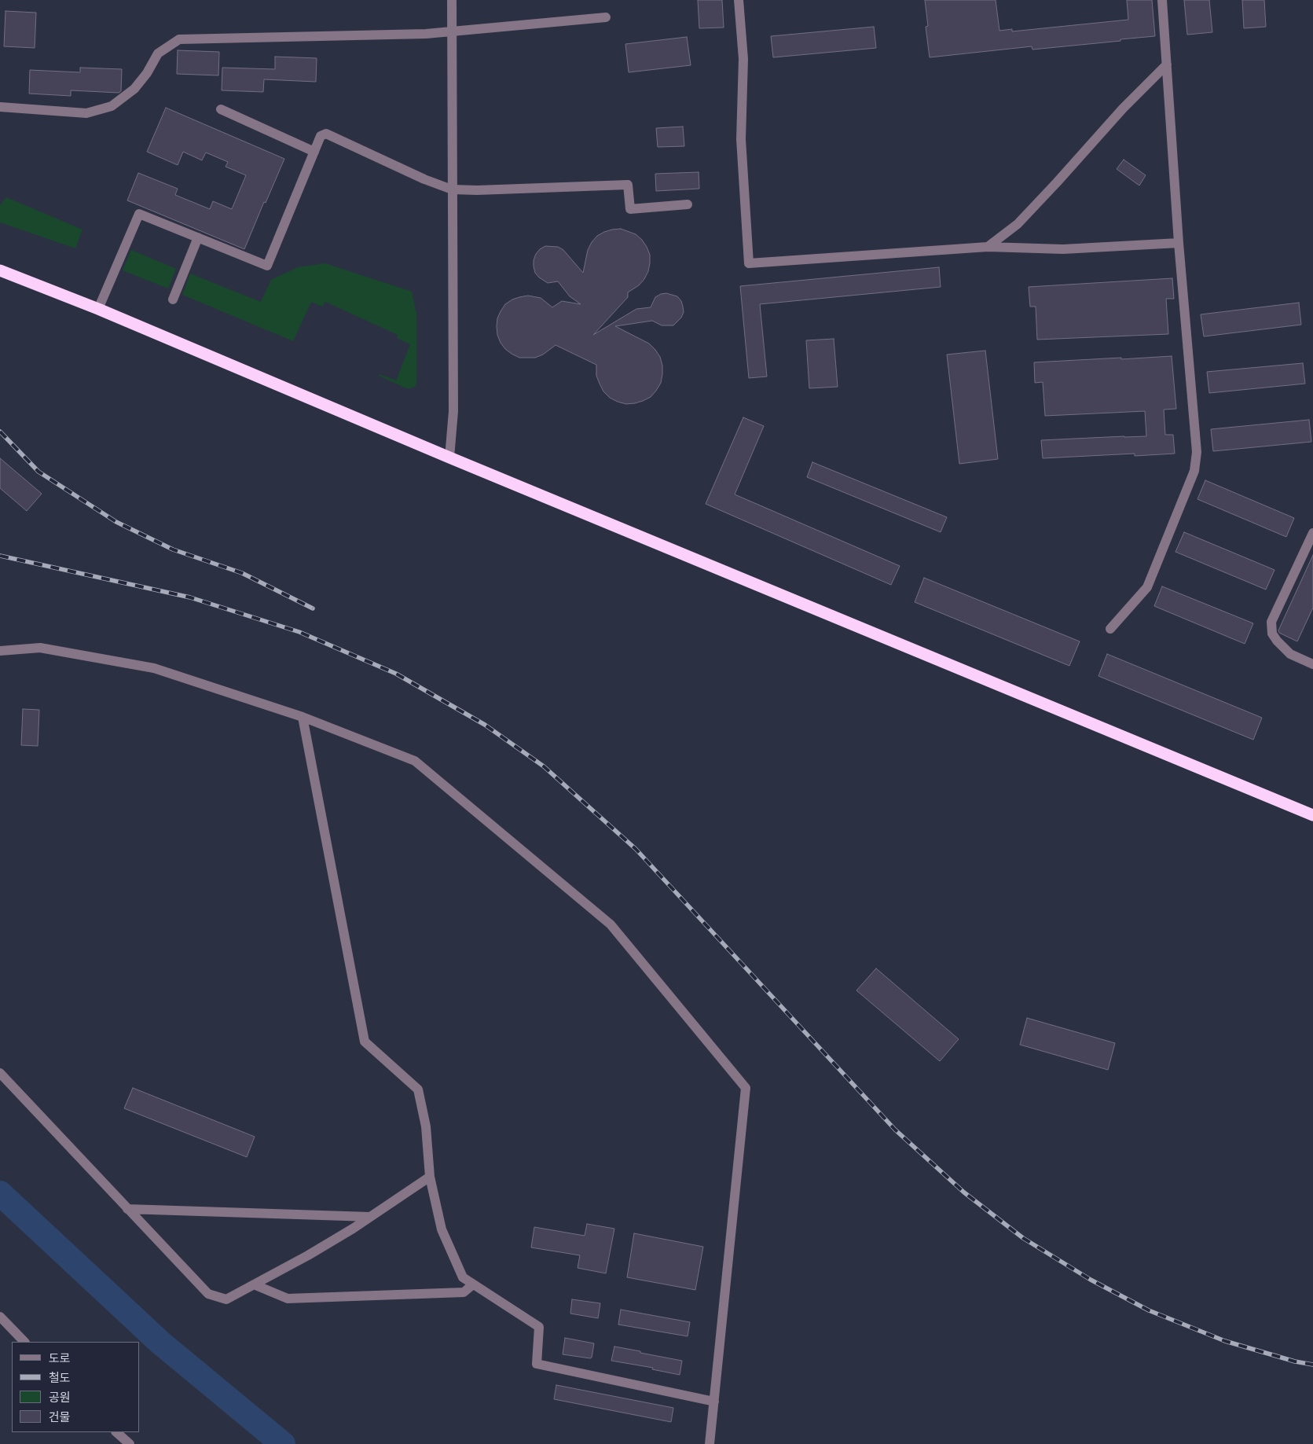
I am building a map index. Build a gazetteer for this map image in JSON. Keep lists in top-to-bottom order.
{
  "legend": [
    "도로",
    "철도",
    "공원",
    "건물"
  ]
}
